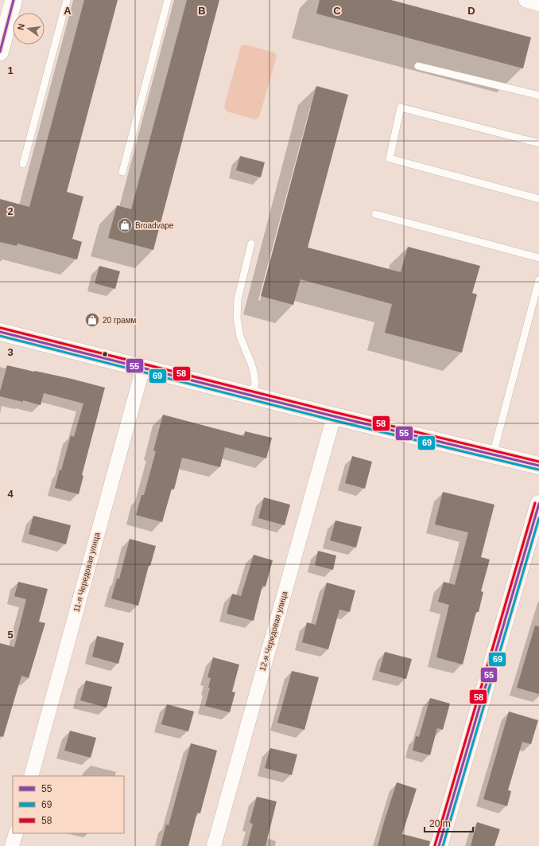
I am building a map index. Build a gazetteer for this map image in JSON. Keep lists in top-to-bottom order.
{
  "streets": {
    "street": ["11-я Чередовая улица", "12-я Чередовая улица"]
  },
  "places": {
    "shop": ["Broadvape", "20 грамм"]
  },
  "lines": ["transit line 55", "transit line 58", "transit line 69"],
  "legend": ["55", "69", "58"],
  "scale_bar": "20 m",
  "north": "left",
  "grid": {
    "columns": [
      "A",
      "B",
      "C",
      "D"
    ],
    "rows": [
      "1",
      "2",
      "3",
      "4",
      "5"
    ]
  }
}
